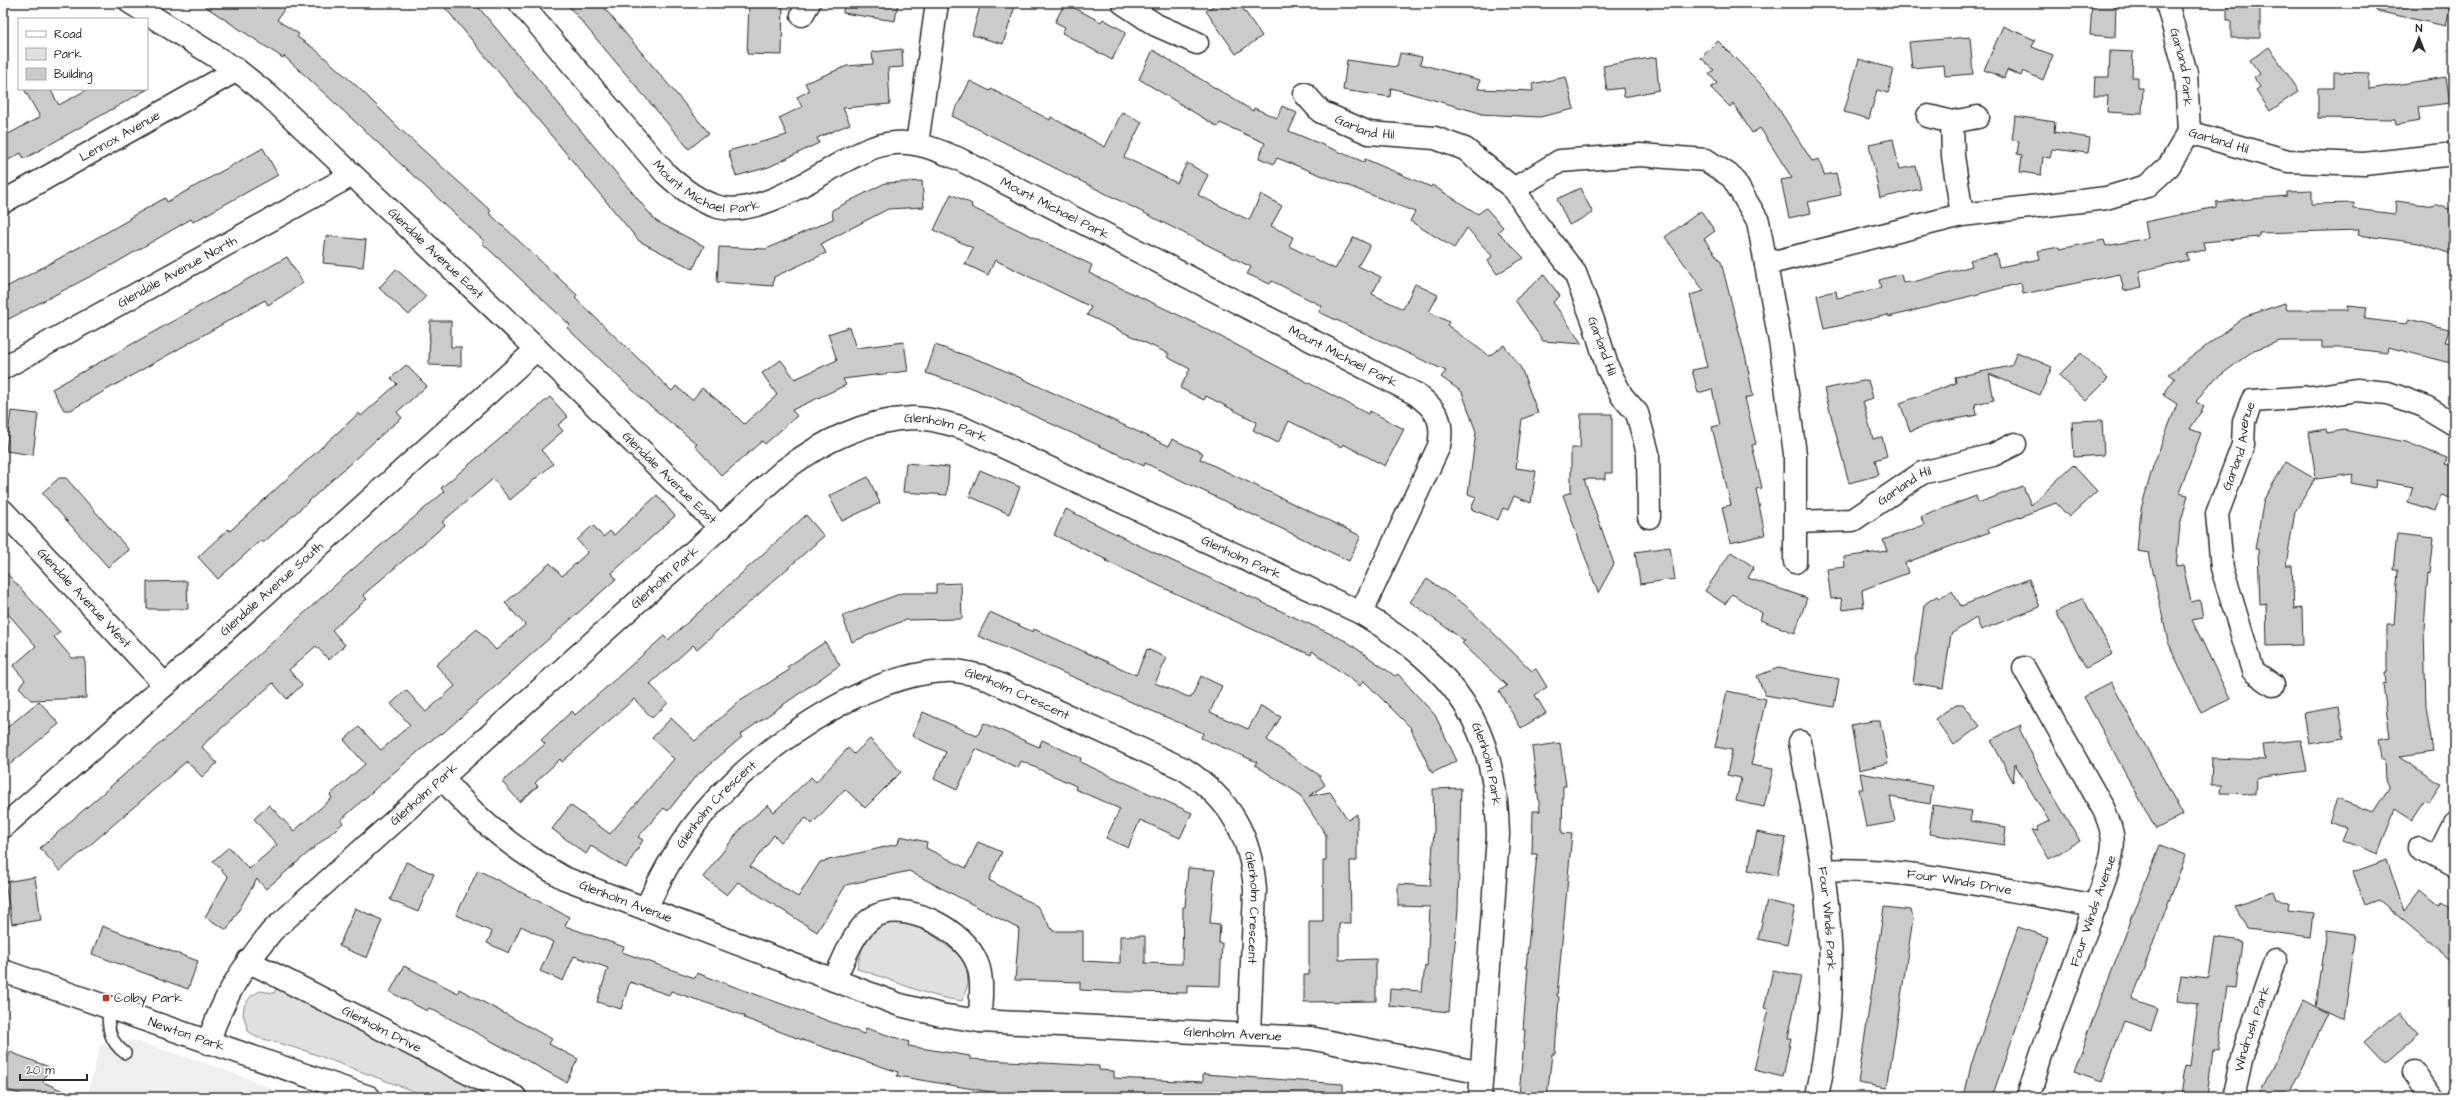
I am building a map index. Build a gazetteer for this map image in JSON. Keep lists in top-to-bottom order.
{
  "streets": {
    "street": [
      "Garland Park",
      "Garland Hil",
      "Lennox Avenue",
      "Mount Michael Park",
      "Glendale Avenue East",
      "Glendale Avenue North",
      "Glenholm Park",
      "Garland Avenue",
      "Glendale Avenue South",
      "Glendale Avenue West",
      "Glenholm Crescent",
      "Four Winds Drive",
      "Glenholm Avenue",
      "Four Winds Avenue",
      "Four Winds Park",
      "Glenholm Drive",
      "Windrush Park",
      "Newton Park"
    ]
  },
  "crossings": [
    ["Garland Park", "Garland Hil"],
    ["Lennox Avenue", "Glendale Avenue East"],
    ["Mount Michael Park", "Glenholm Park"],
    ["Glendale Avenue East", "Glendale Avenue North"],
    ["Glendale Avenue East", "Glenholm Park"],
    ["Glendale Avenue East", "Glendale Avenue South"],
    ["Glenholm Park", "Glenholm Avenue"],
    ["Glenholm Park", "Glenholm Drive"],
    ["Glenholm Park", "Newton Park"],
    ["Glendale Avenue South", "Glendale Avenue West"],
    ["Glenholm Crescent", "Glenholm Avenue"],
    ["Four Winds Drive", "Four Winds Avenue"],
    ["Four Winds Drive", "Four Winds Park"]
  ],
  "places": {
    "transit": ["Colby Park"]
  },
  "legend": ["Road", "Park", "Building"],
  "scale_bar": "20 m",
  "north": "top"
}
